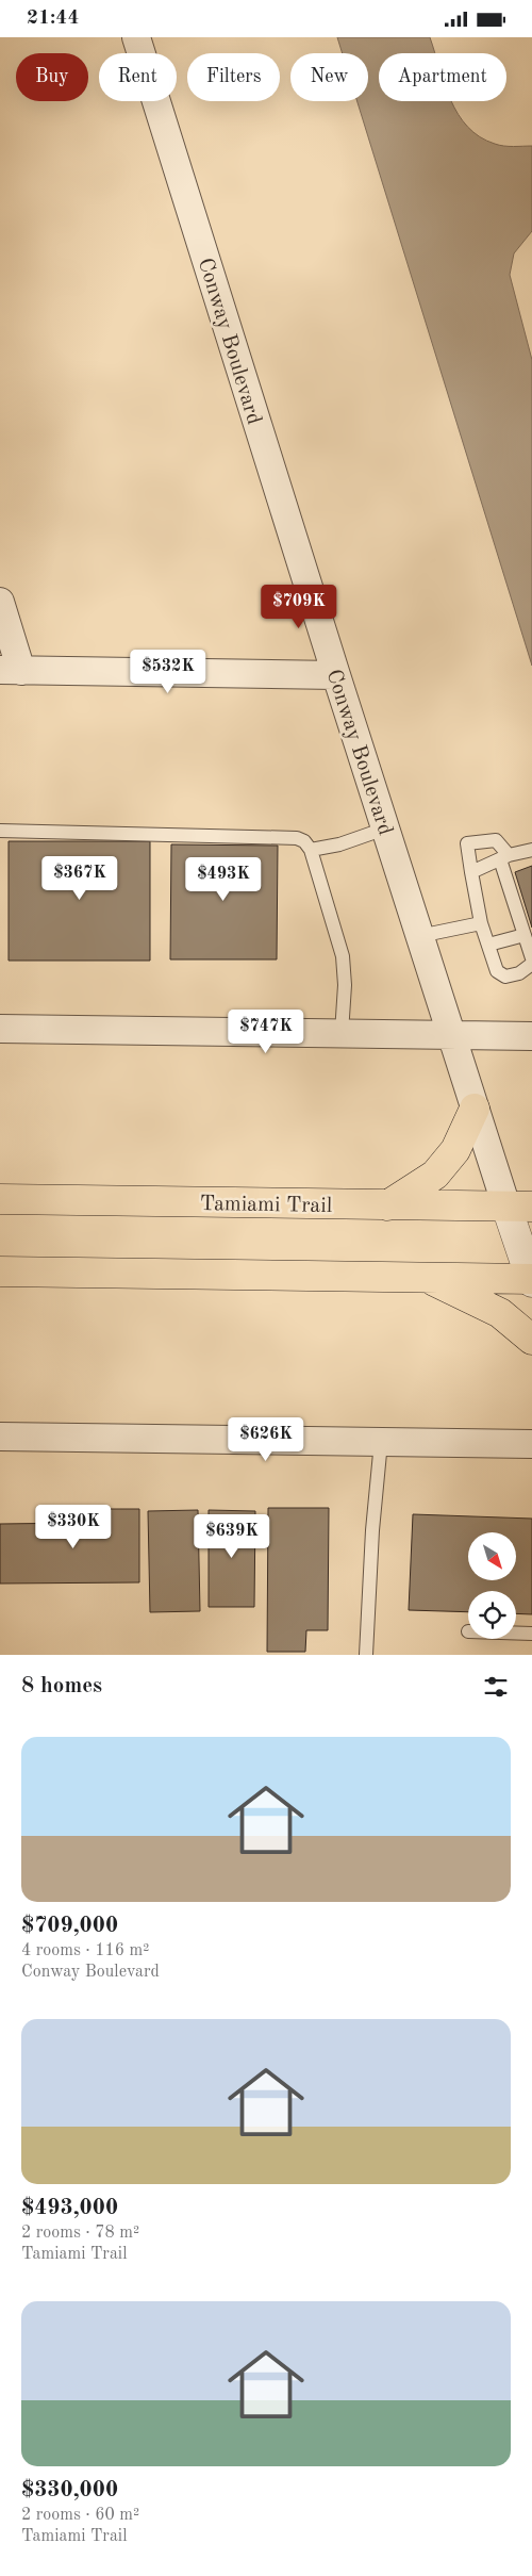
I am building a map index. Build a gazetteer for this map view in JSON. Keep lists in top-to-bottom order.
{
  "streets": {
    "main road": ["Tamiami Trail"],
    "street": ["Conway Boulevard"]
  },
  "crossings": [
    ["Conway Boulevard", "Tamiami Trail"]
  ],
  "north": "bottom right",
  "page": {
    "status": "21:44",
    "chip": [
      "Buy",
      "Rent",
      "Filters",
      "New",
      "Apartment"
    ],
    "price": [
      "$709K",
      "$532K",
      "$367K",
      "$493K",
      "$747K",
      "$626K",
      "$330K",
      "$639K"
    ],
    "heading": "8 homes",
    "list": [
      {
        "name": "$709,000",
        "note": "4 rooms · 116 m² · Conway Boulevard"
      },
      {
        "name": "$493,000",
        "note": "2 rooms · 78 m² · Tamiami Trail"
      },
      {
        "name": "$330,000",
        "note": "2 rooms · 60 m² · Tamiami Trail"
      }
    ]
  }
}
